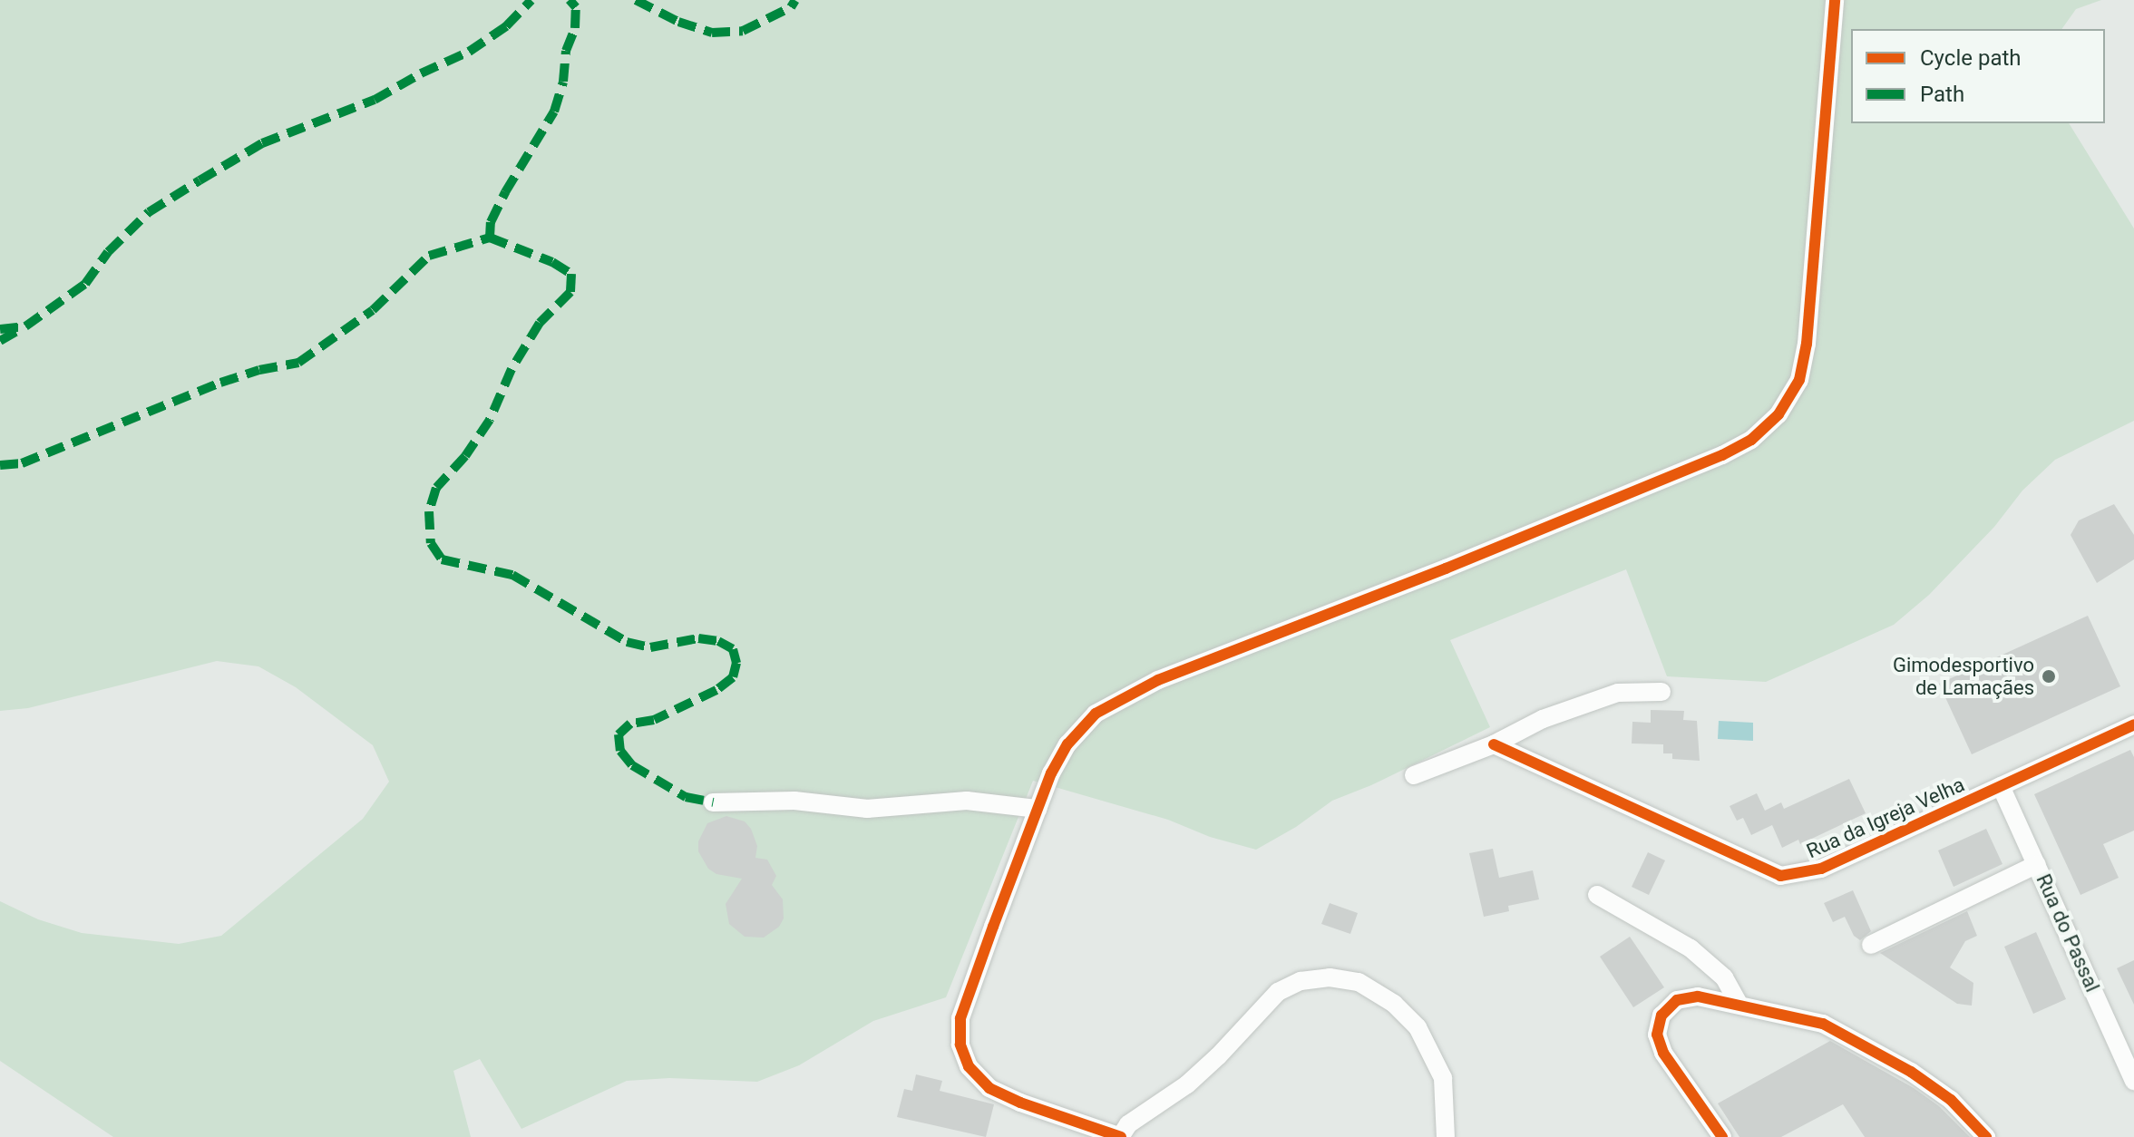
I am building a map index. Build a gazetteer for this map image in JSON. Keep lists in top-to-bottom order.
{
  "streets": {
    "street": ["Rua da Igreja Velha", "Rua do Passal"]
  },
  "crossings": [
    ["Rua da Igreja Velha", "Rua do Passal"]
  ],
  "places": ["Gimodesportivo de Lamaçães"],
  "legend": ["Cycle path", "Path"]
}
